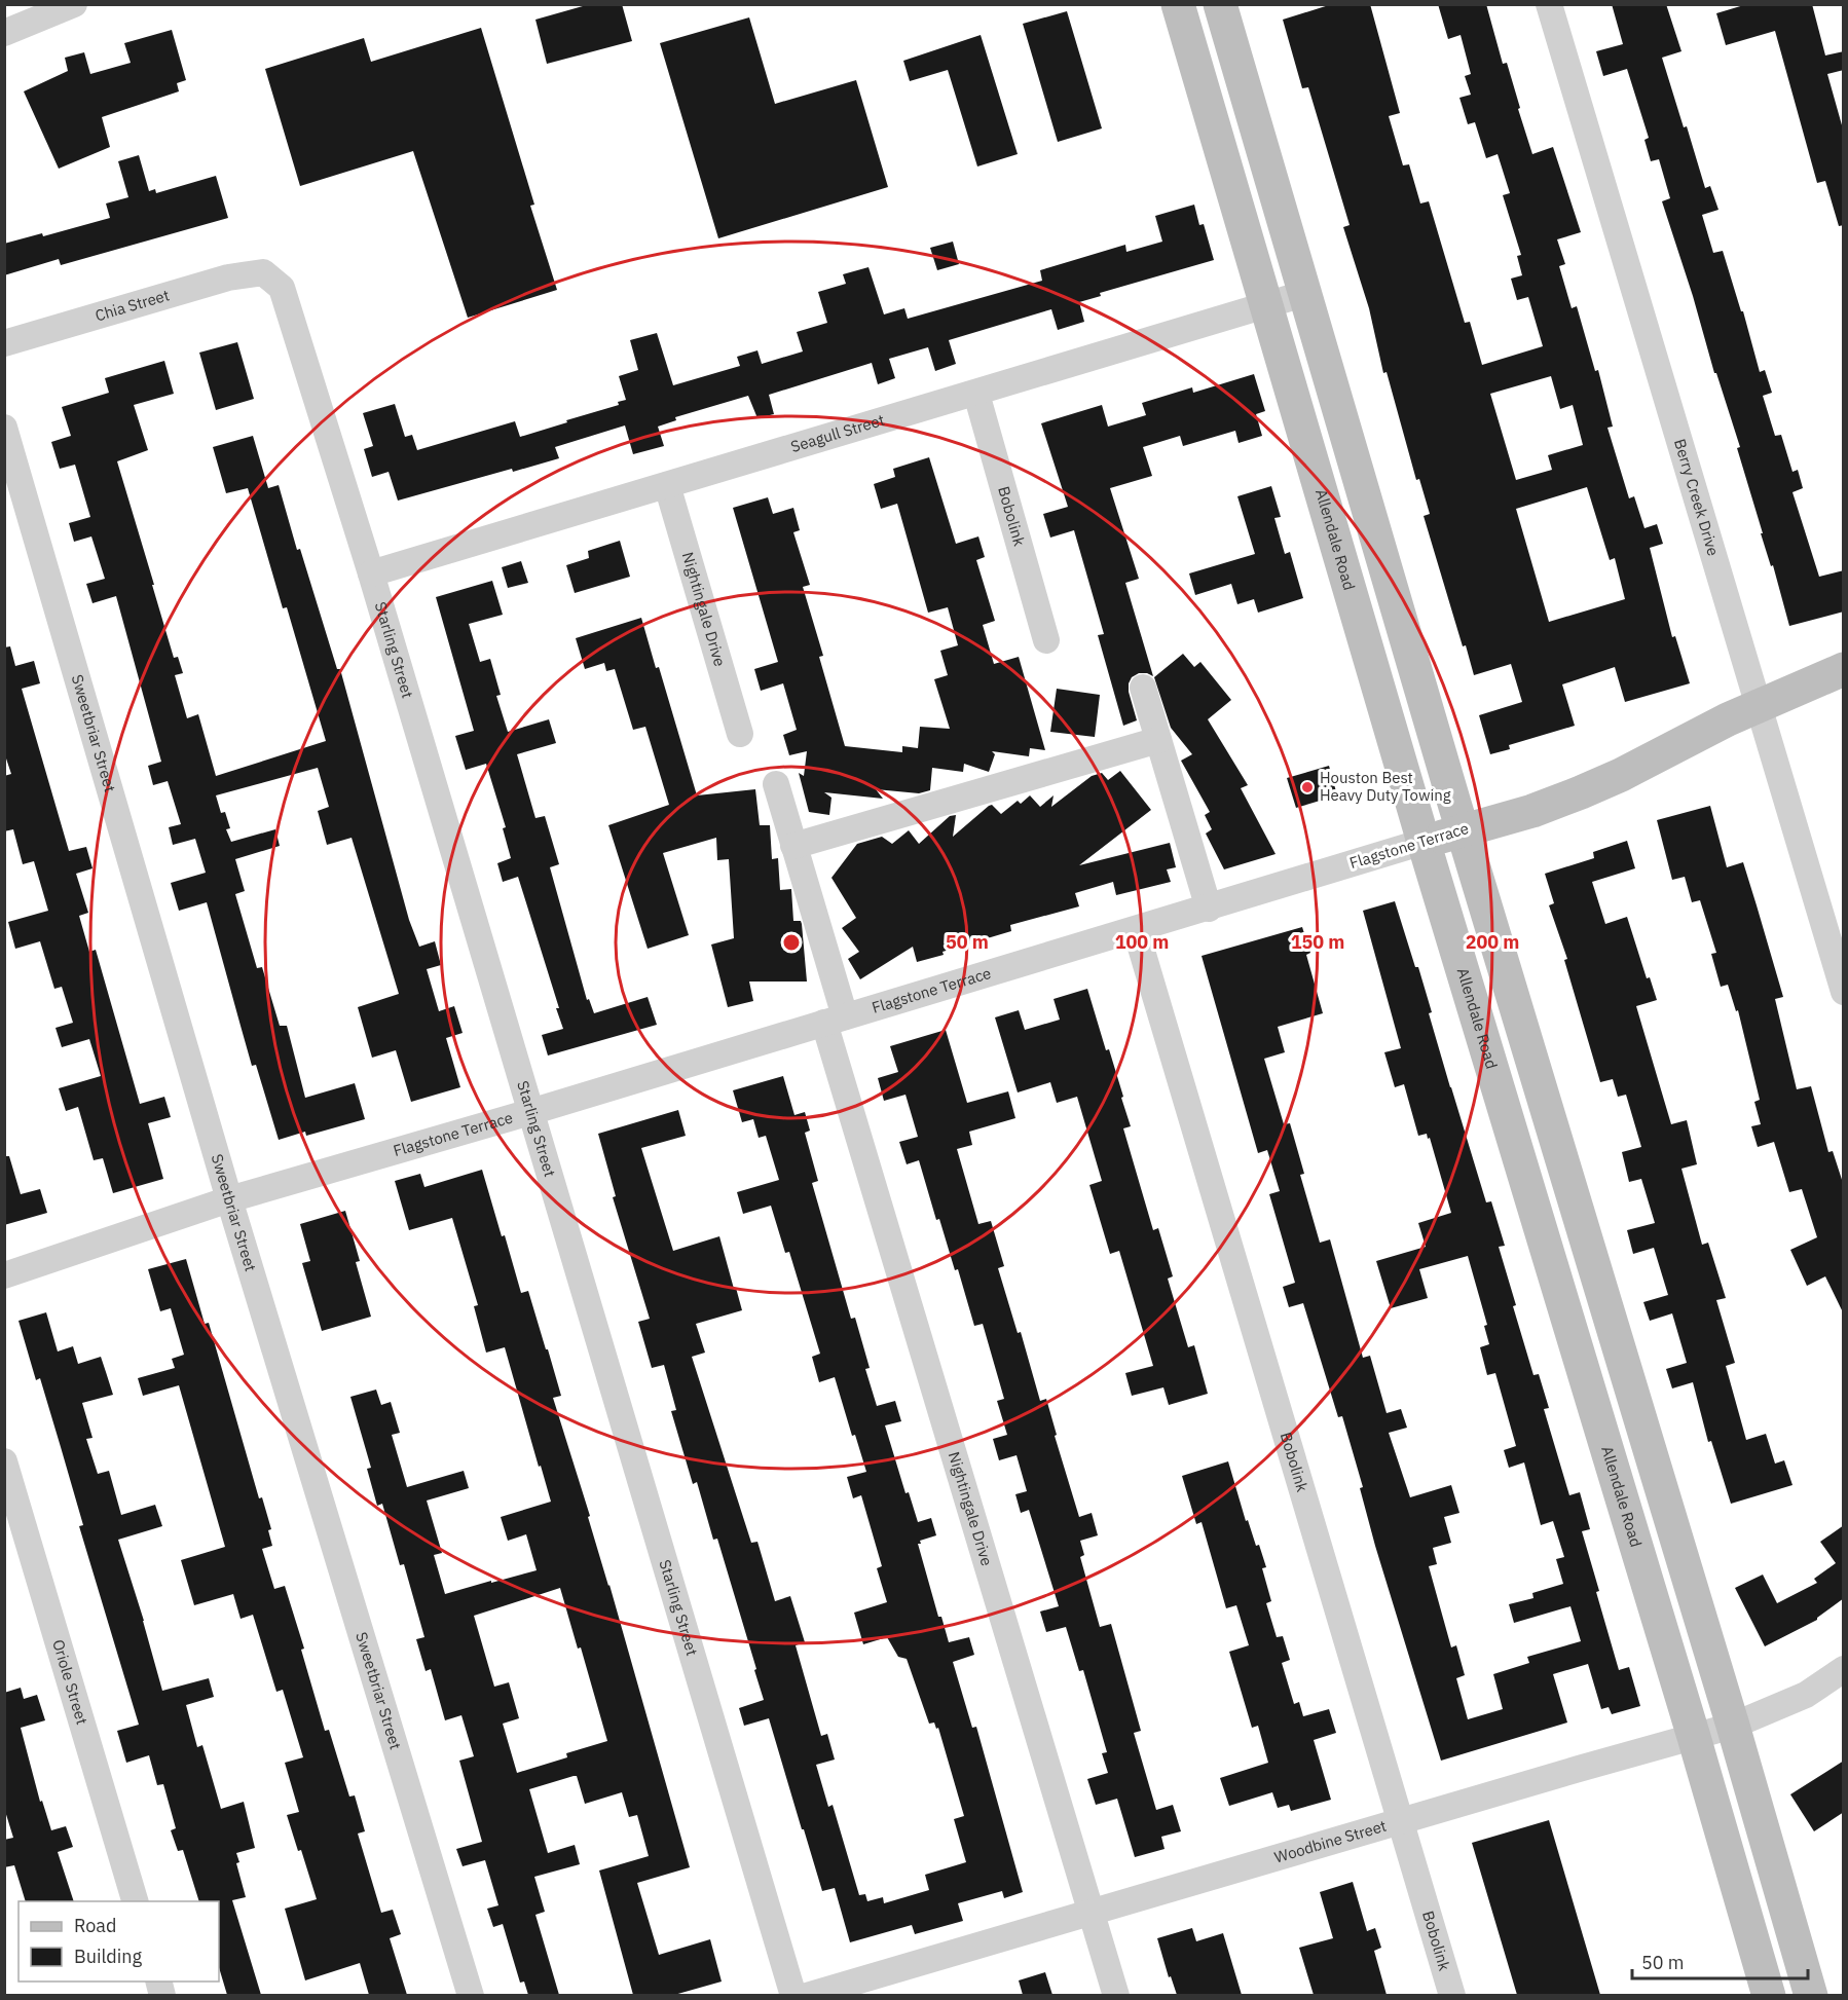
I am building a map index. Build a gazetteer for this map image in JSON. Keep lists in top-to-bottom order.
{
  "streets": {
    "main road": ["Allendale Road", "Flagstone Terrace"],
    "street": [
      "Chia Street",
      "Seagull Street",
      "Berry Creek Drive",
      "Bobolink",
      "Nightingale Drive",
      "Starling Street",
      "Sweetbriar Street",
      "Oriole Street",
      "Woodbine Street"
    ]
  },
  "crossings": [
    ["Chia Street", "Starling Street"],
    ["Seagull Street", "Bobolink"],
    ["Seagull Street", "Allendale Road"],
    ["Seagull Street", "Nightingale Drive"],
    ["Seagull Street", "Starling Street"],
    ["Berry Creek Drive", "Flagstone Terrace"],
    ["Bobolink", "Flagstone Terrace"],
    ["Bobolink", "Woodbine Street"],
    ["Allendale Road", "Flagstone Terrace"],
    ["Allendale Road", "Woodbine Street"],
    ["Nightingale Drive", "Flagstone Terrace"],
    ["Nightingale Drive", "Woodbine Street"],
    ["Starling Street", "Flagstone Terrace"],
    ["Sweetbriar Street", "Flagstone Terrace"]
  ],
  "places": ["Houston Best Heavy Duty Towing"],
  "legend": ["Road", "Building"],
  "scale_bar": "50 m",
  "rings": [
    "50 m",
    "100 m",
    "150 m",
    "200 m"
  ]
}
